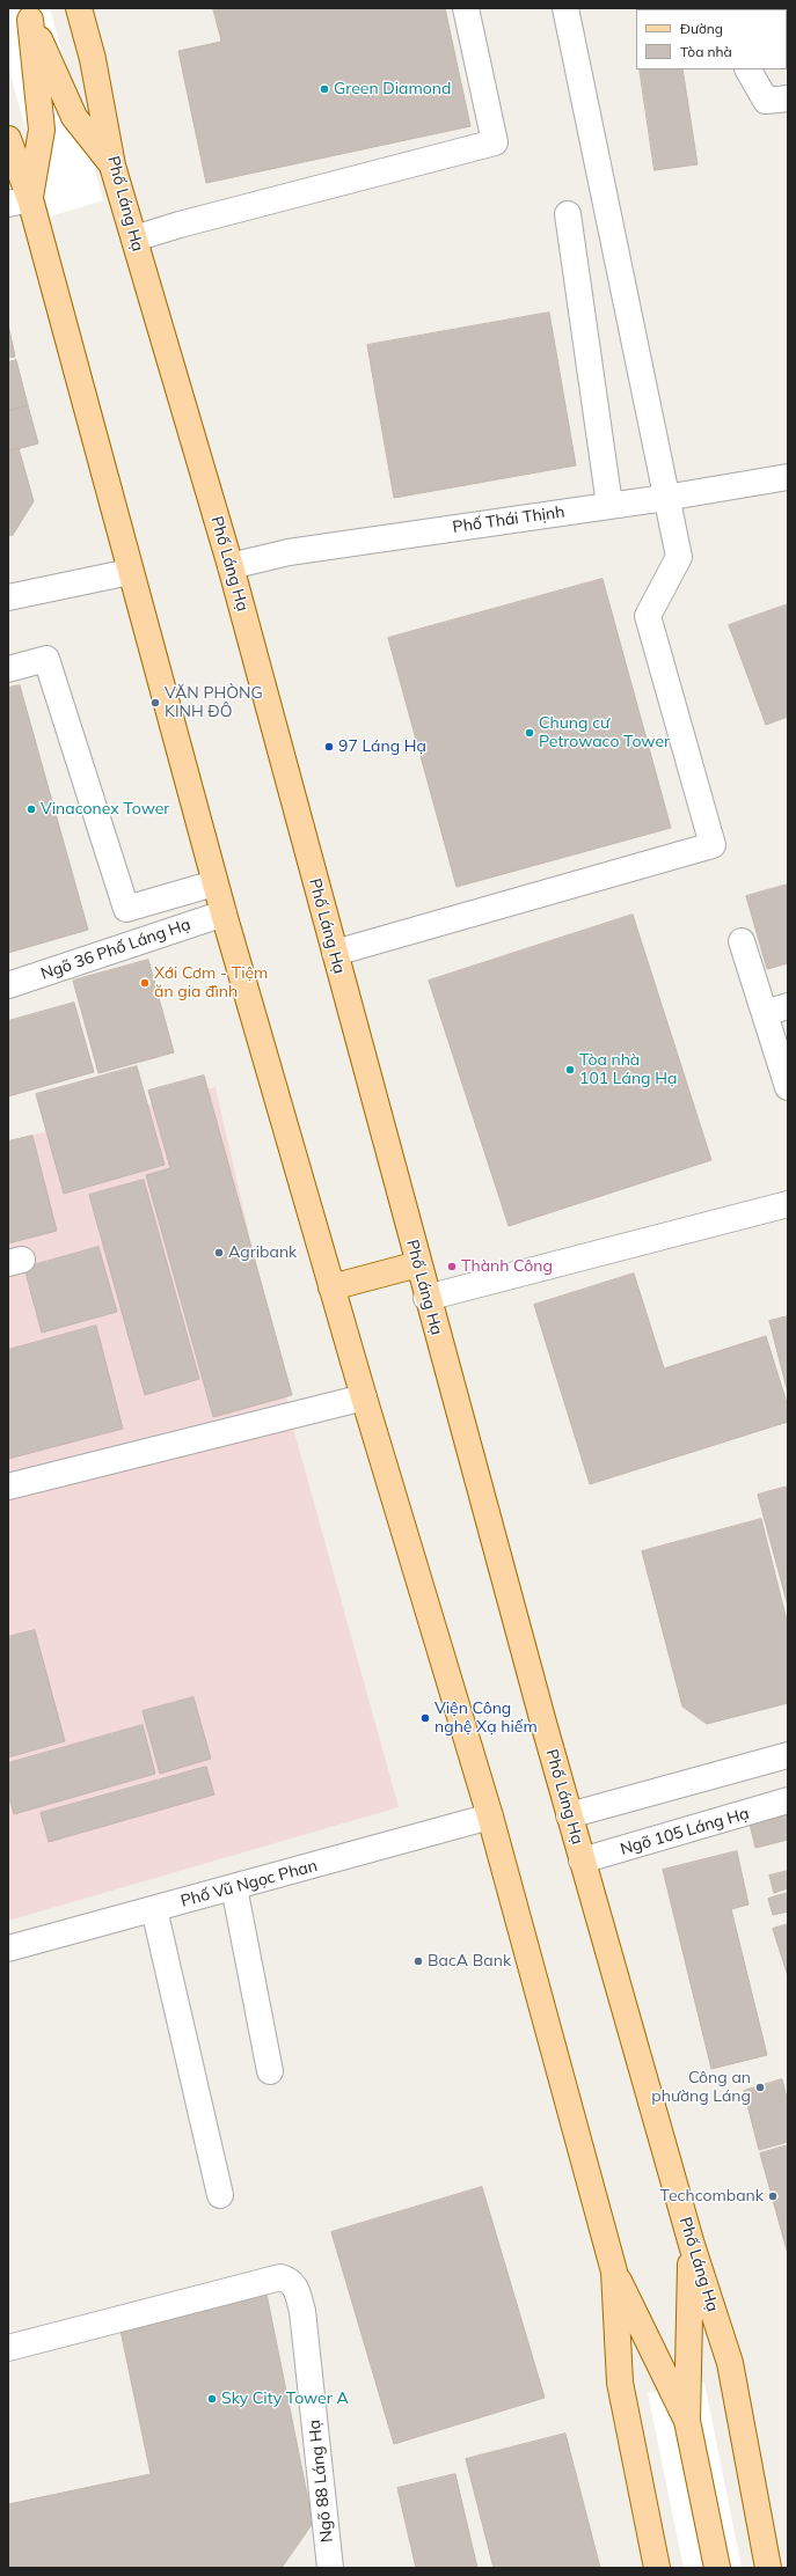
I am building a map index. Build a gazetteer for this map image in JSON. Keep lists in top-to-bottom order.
{
  "streets": {
    "main road": ["Phố Láng Hạ"],
    "street": [
      "Phố Thái Thịnh",
      "Ngõ 36 Phố Láng Hạ",
      "Ngõ 105 Láng Hạ",
      "Phố Vũ Ngọc Phan",
      "Ngõ 88 Láng Hạ"
    ]
  },
  "crossings": [
    ["Phố Láng Hạ", "Phố Thái Thịnh"],
    ["Phố Láng Hạ", "Ngõ 105 Láng Hạ"]
  ],
  "places": [
    "Green Diamond",
    "VĂN PHÒNG KINH ĐÔ",
    "Chung cư Petrowaco Tower",
    "97 Láng Hạ",
    "Vinaconex Tower",
    "Xới Cơm - Tiệm ăn gia đình",
    "Tòa nhà 101 Láng Hạ",
    "Agribank",
    "Thành Công",
    "Viện Công nghệ Xạ hiếm",
    "BacA Bank",
    "Công an phường Láng",
    "Techcombank",
    "Sky City Tower A"
  ],
  "legend": ["Đường", "Tòa nhà"]
}
